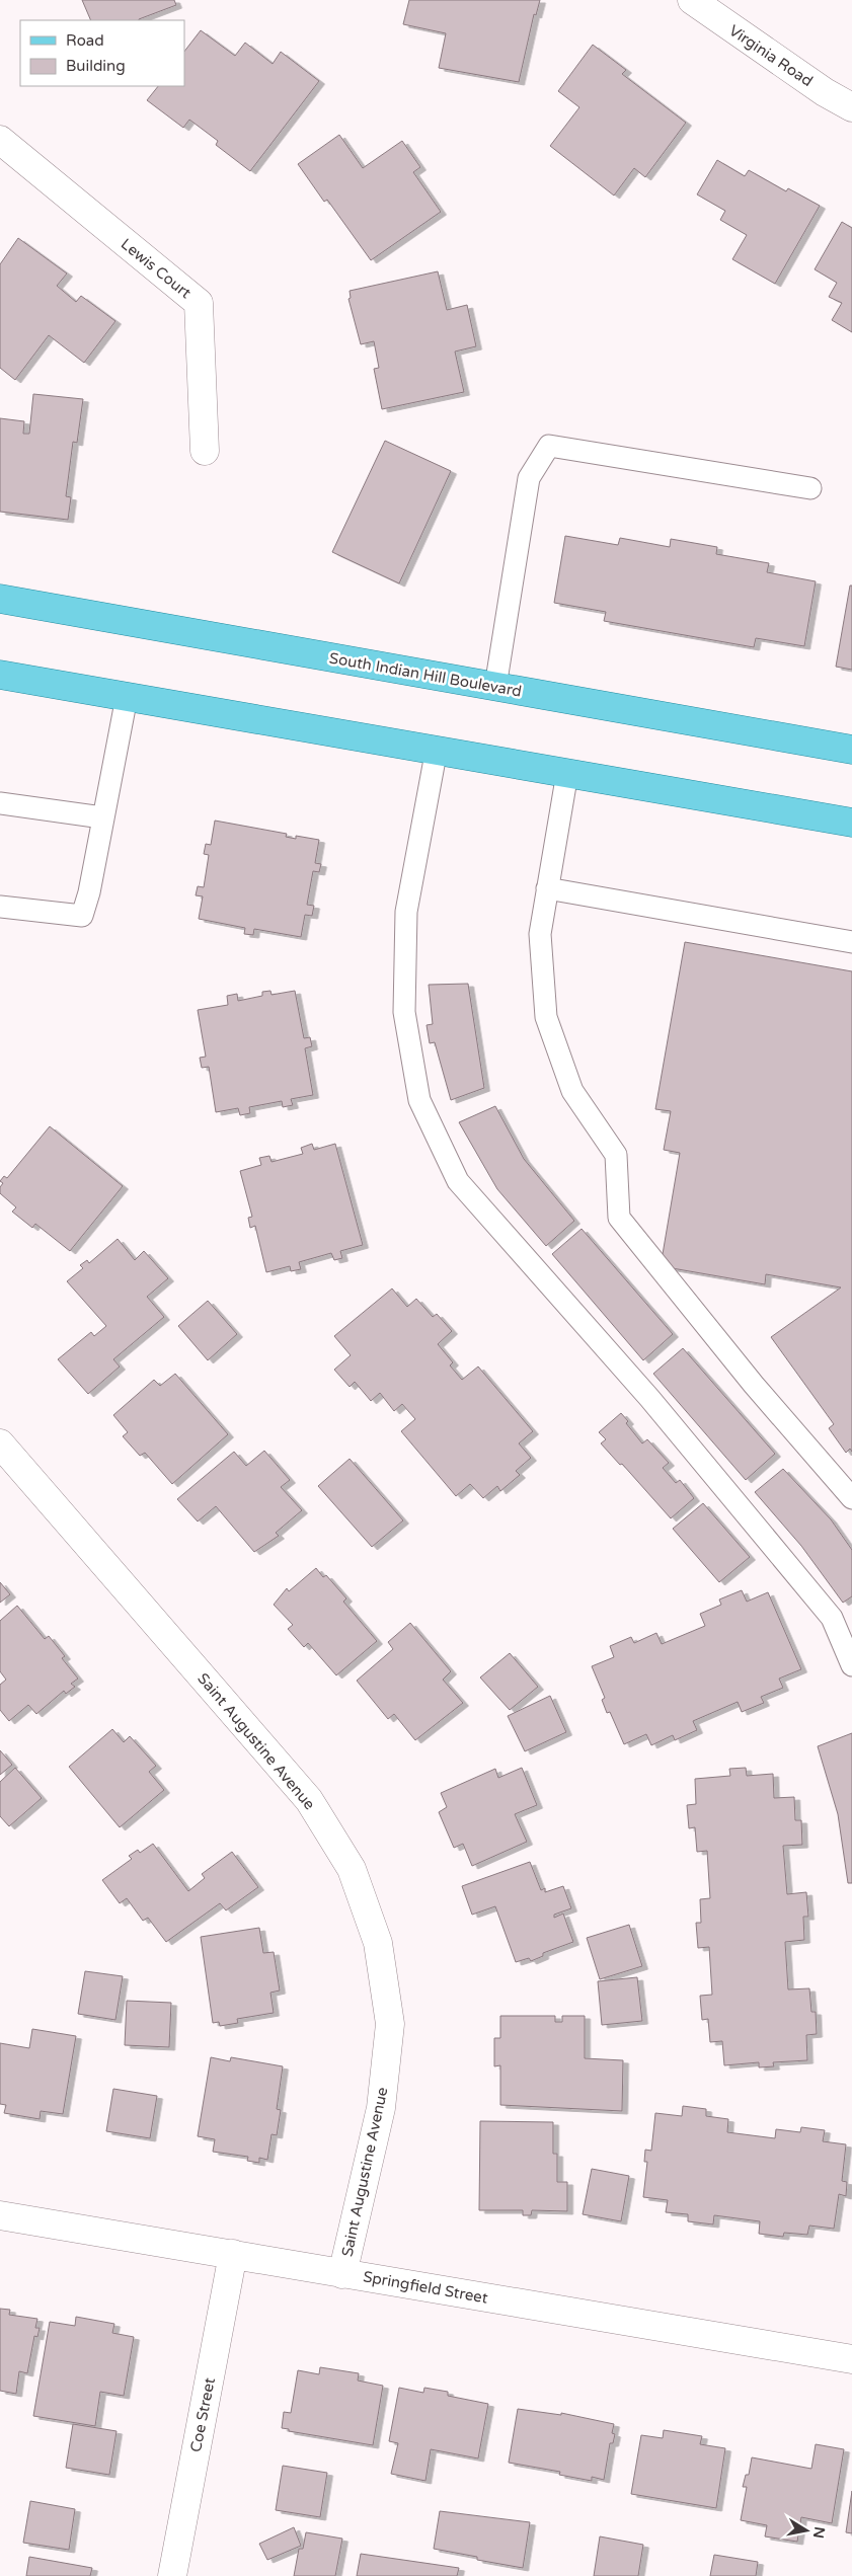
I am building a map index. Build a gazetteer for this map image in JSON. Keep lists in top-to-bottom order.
{
  "streets": {
    "main road": ["South Indian Hill Boulevard"],
    "street": [
      "Virginia Road",
      "Lewis Court",
      "Saint Augustine Avenue",
      "Springfield Street",
      "Coe Street"
    ]
  },
  "crossings": [
    ["Saint Augustine Avenue", "Springfield Street"],
    ["Springfield Street", "Coe Street"]
  ],
  "legend": ["Road", "Building"],
  "north": "right"
}
